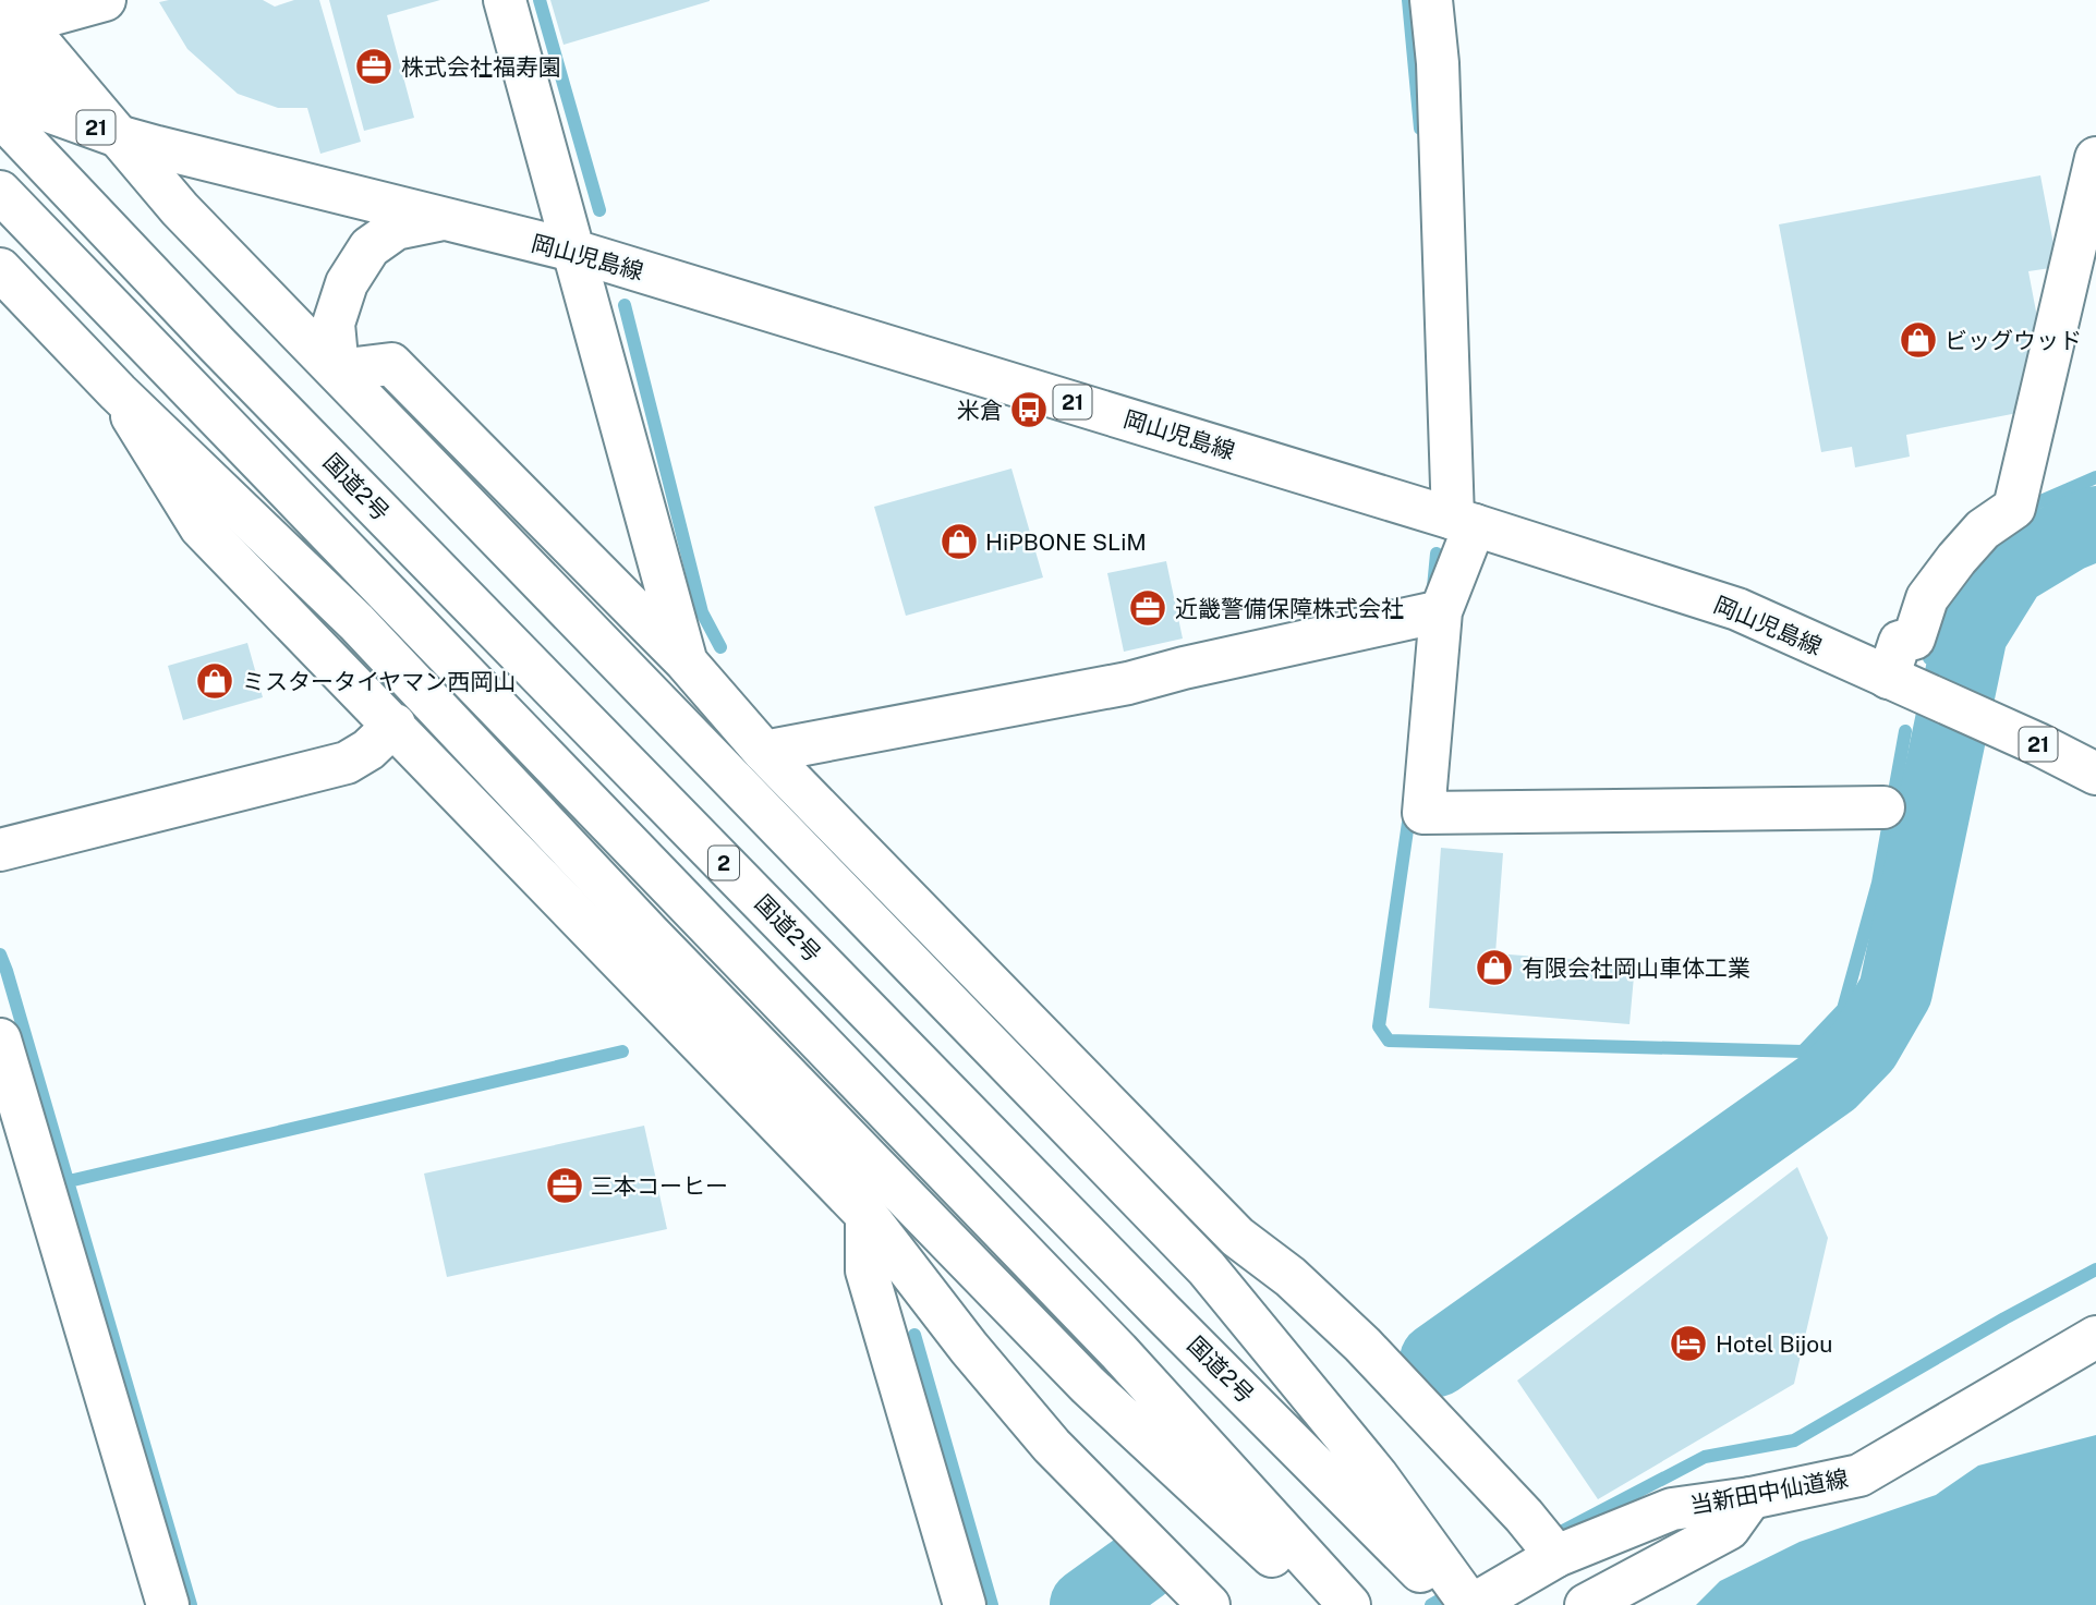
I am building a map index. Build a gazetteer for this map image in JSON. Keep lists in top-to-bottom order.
{
  "streets": {
    "main road": [
      "21",
      "岡山児島線",
      "国道2号",
      "2",
      "当新田中仙道線"
    ]
  },
  "places": {
    "office": ["株式会社福寿園", "近畿警備保障株式会社", "三本コーヒー"],
    "shop": [
      "ビッグウッド",
      "HiPBONE SLiM",
      "ミスタータイヤマン西岡山",
      "有限会社岡山車体工業"
    ],
    "bus stop": ["米倉"],
    "hotel": ["Hotel Bijou"]
  }
}
